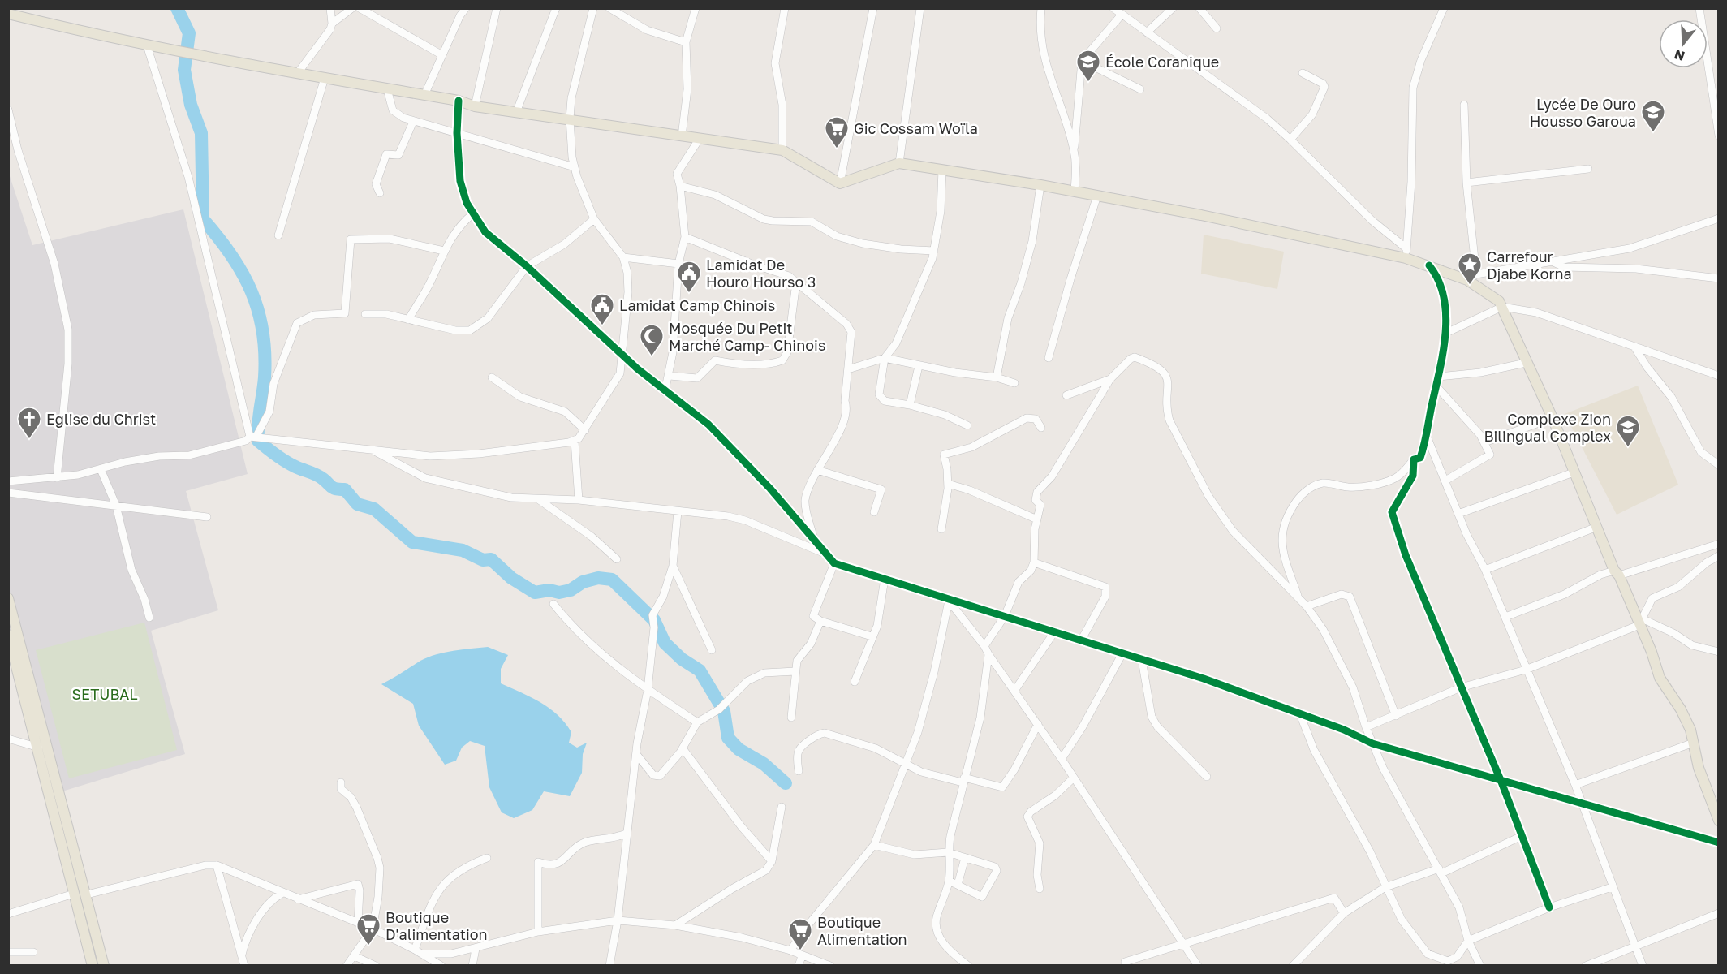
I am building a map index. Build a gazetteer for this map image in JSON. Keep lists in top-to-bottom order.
{
  "parks": ["SETUBAL"],
  "places": {
    "school or university": ["École Coranique", "Lycée De Ouro Housso Garoua", "Complexe Zion Bilingual Complex"],
    "supermarket": ["Gic Cossam Woïla", "Boutique D'alimentation", "Boutique Alimentation"],
    "place": ["Carrefour Djabe Korna"],
    "public building": ["Lamidat De Houro Hourso 3", "Lamidat Camp Chinois"],
    "mosque": ["Mosquée Du Petit Marché Camp- Chinois"],
    "church": ["Eglise du Christ"]
  },
  "north": "bottom"
}
